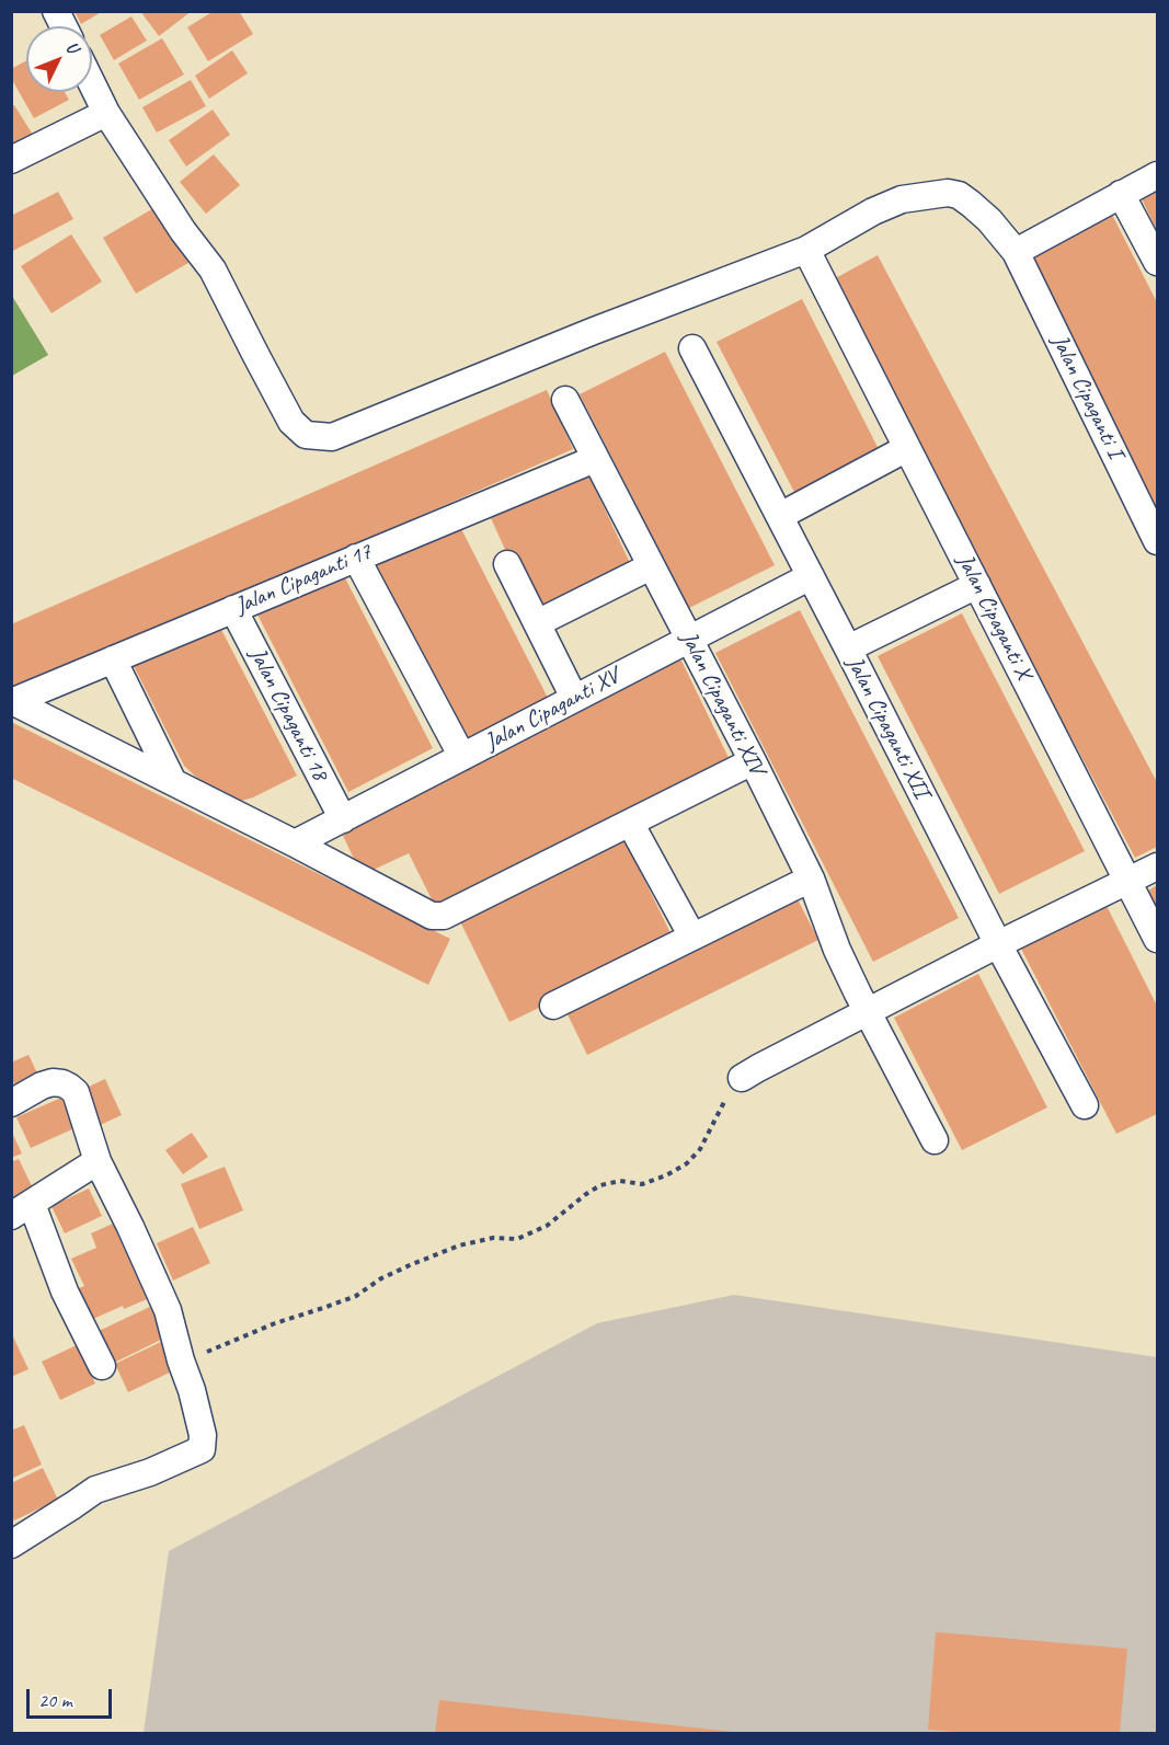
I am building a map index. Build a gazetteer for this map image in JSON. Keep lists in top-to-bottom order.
{
  "streets": {
    "street": [
      "Jalan Cipaganti I",
      "Jalan Cipaganti 17",
      "Jalan Cipaganti X",
      "Jalan Cipaganti XIV",
      "Jalan Cipaganti XV",
      "Jalan Cipaganti 18",
      "Jalan Cipaganti XII"
    ]
  },
  "crossings": [
    ["Jalan Cipaganti I", "Jalan Cipaganti X"],
    ["Jalan Cipaganti 17", "Jalan Cipaganti XIV"],
    ["Jalan Cipaganti 17", "Jalan Cipaganti 18"],
    ["Jalan Cipaganti XIV", "Jalan Cipaganti XV"],
    ["Jalan Cipaganti XV", "Jalan Cipaganti 18"],
    ["Jalan Cipaganti XV", "Jalan Cipaganti XII"]
  ],
  "scale_bar": "20 m",
  "north": "top right"
}
